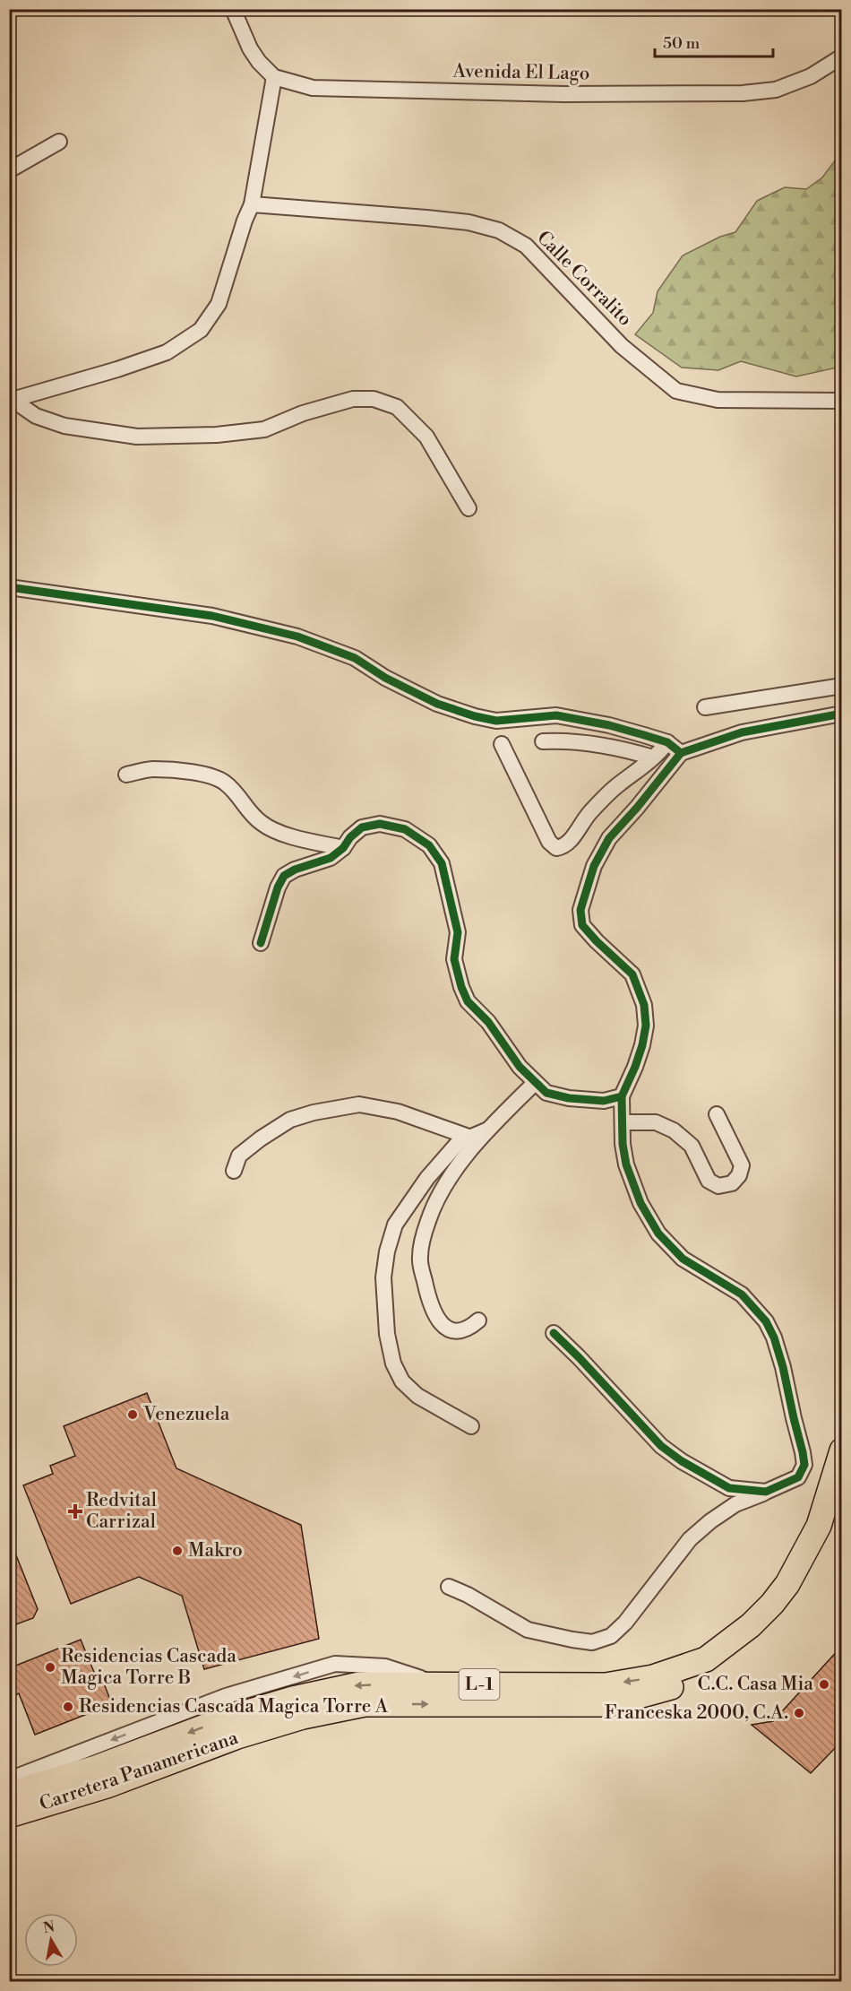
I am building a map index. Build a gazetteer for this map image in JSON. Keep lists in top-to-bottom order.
{
  "streets": {
    "main road": ["L-1", "Carretera Panamericana"],
    "street": ["Avenida El Lago", "Calle Corralito"]
  },
  "crossings": [
    ["L-1", "Carretera Panamericana"]
  ],
  "places": {
    "other": [
      "Venezuela",
      "Makro",
      "Residencias Cascada Magica Torre B",
      "C.C. Casa Mia",
      "Residencias Cascada Magica Torre A",
      "Franceska 2000, C.A."
    ],
    "health": ["Redvital Carrizal"]
  },
  "scale_bar": "50 m",
  "north": "top"
}
